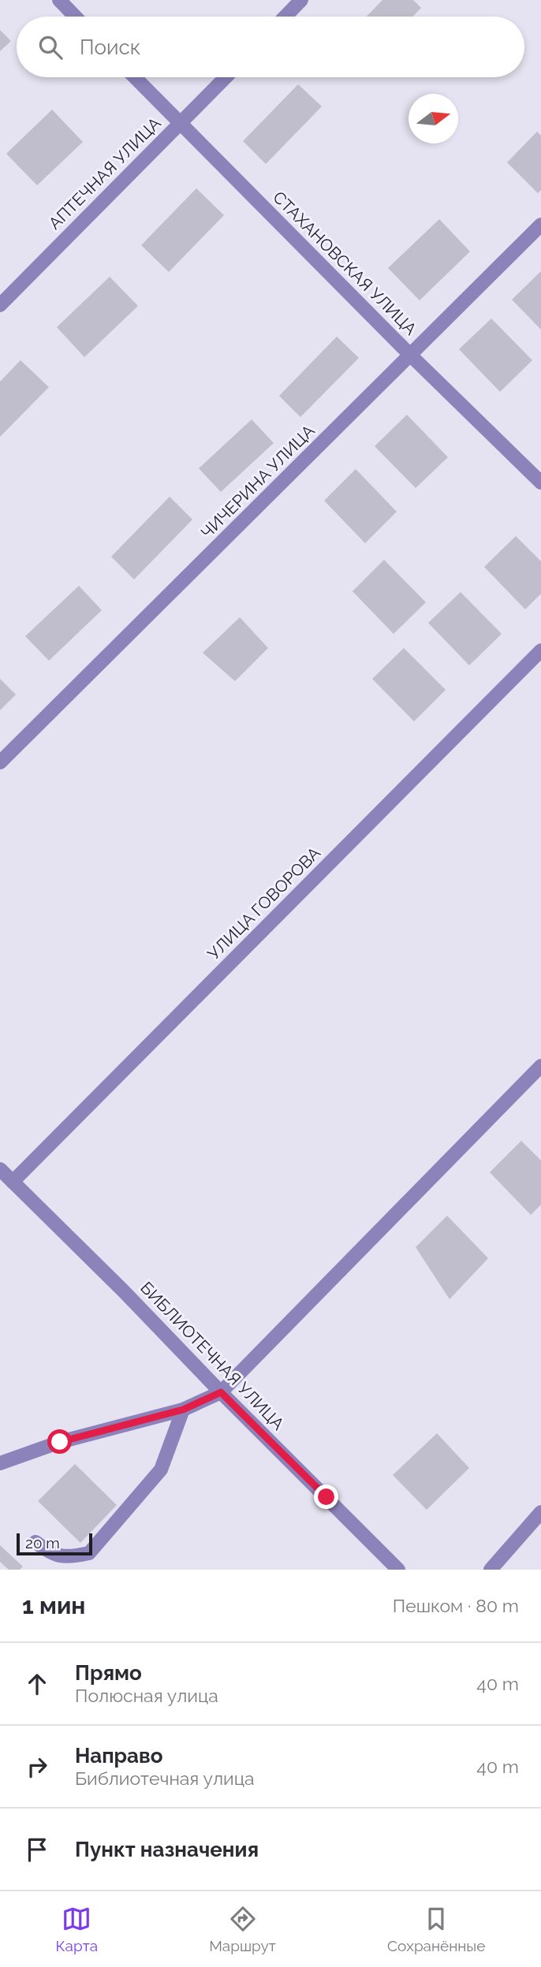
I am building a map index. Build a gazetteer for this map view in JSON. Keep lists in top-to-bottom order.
{
  "streets": {
    "street": [
      "АПТЕЧНАЯ УЛИЦА",
      "СТАХАНОВСКАЯ УЛИЦА",
      "ЧИЧЕРИНА УЛИЦА",
      "УЛИЦА ГОВОРОВА",
      "БИБЛИОТЕЧНАЯ УЛИЦА"
    ]
  },
  "crossings": [
    ["АПТЕЧНАЯ УЛИЦА", "СТАХАНОВСКАЯ УЛИЦА"],
    ["СТАХАНОВСКАЯ УЛИЦА", "ЧИЧЕРИНА УЛИЦА"],
    ["УЛИЦА ГОВОРОВА", "БИБЛИОТЕЧНАЯ УЛИЦА"]
  ],
  "scale_bar": "20 m",
  "north": "right",
  "page": {
    "search": "Поиск",
    "scale": "20 m",
    "heading": ["1 мин", "Пешком · 80 m"],
    "list": [
      ["Прямо", "Полюсная улица", "40 m"],
      ["Направо", "Библиотечная улица", "40 m"],
      "Пункт назначения"
    ],
    "nav": ["Карта", "Маршрут", "Сохранённые"]
  }
}
